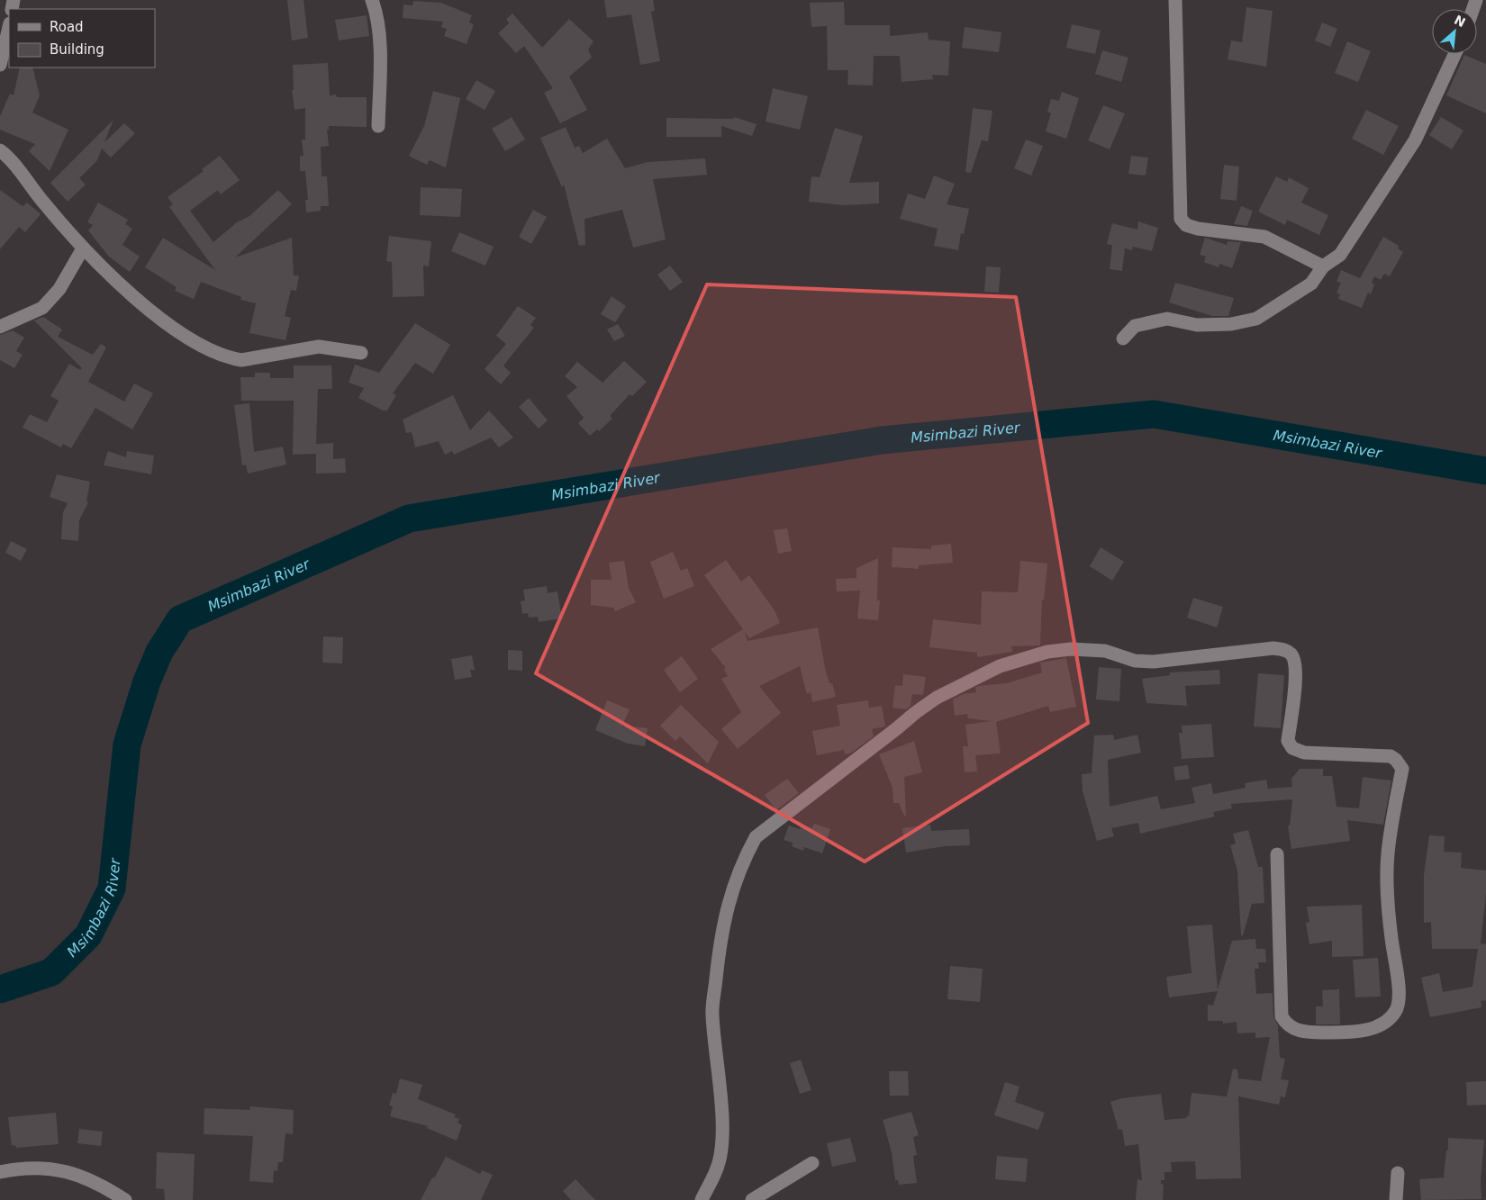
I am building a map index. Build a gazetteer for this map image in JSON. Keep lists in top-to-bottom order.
{
  "water": ["Msimbazi River"],
  "legend": ["Road", "Building"],
  "north": "top right"
}
